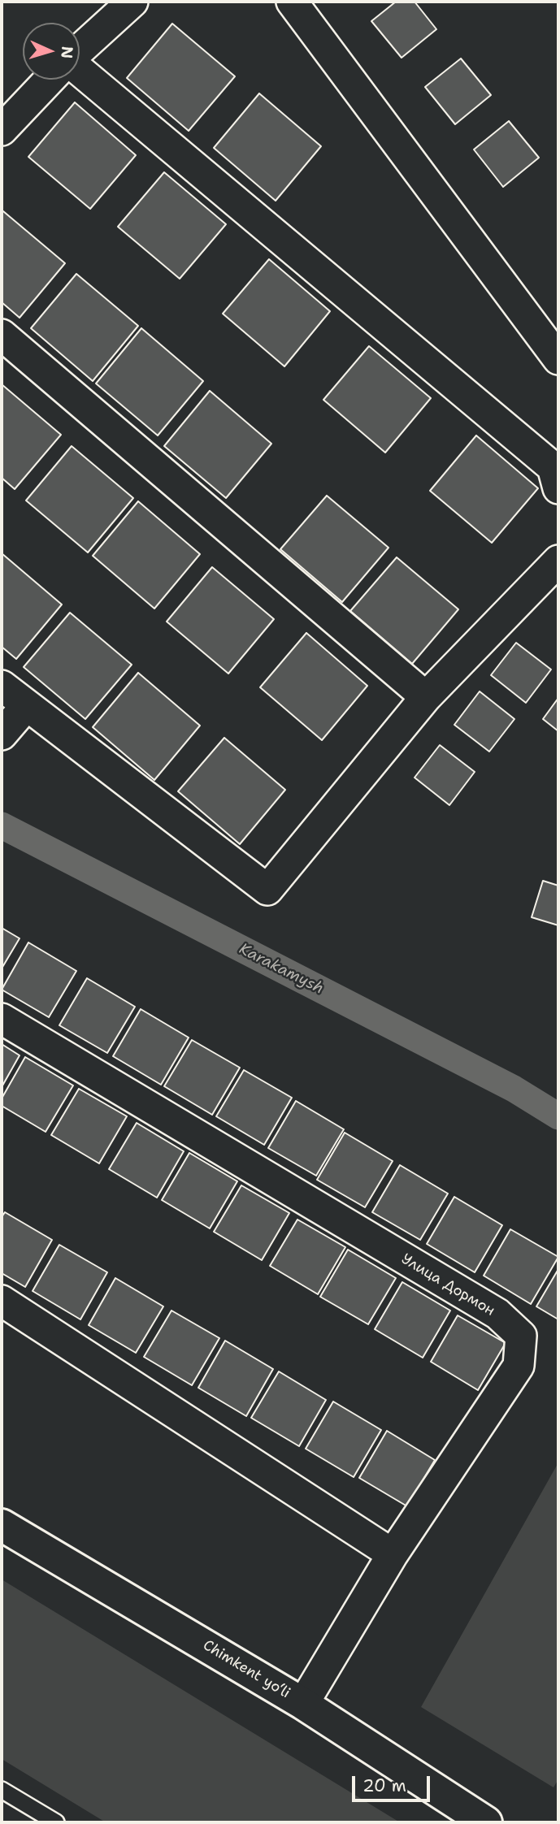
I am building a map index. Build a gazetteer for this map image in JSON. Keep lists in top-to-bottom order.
{
  "streets": {
    "highway": ["Chimkent yo‘li"],
    "street": ["Улица Дормон"]
  },
  "crossings": [
    ["Улица Дормон", "Chimkent yo‘li"]
  ],
  "water": ["Karakamysh"],
  "scale_bar": "20 m",
  "north": "right"
}
